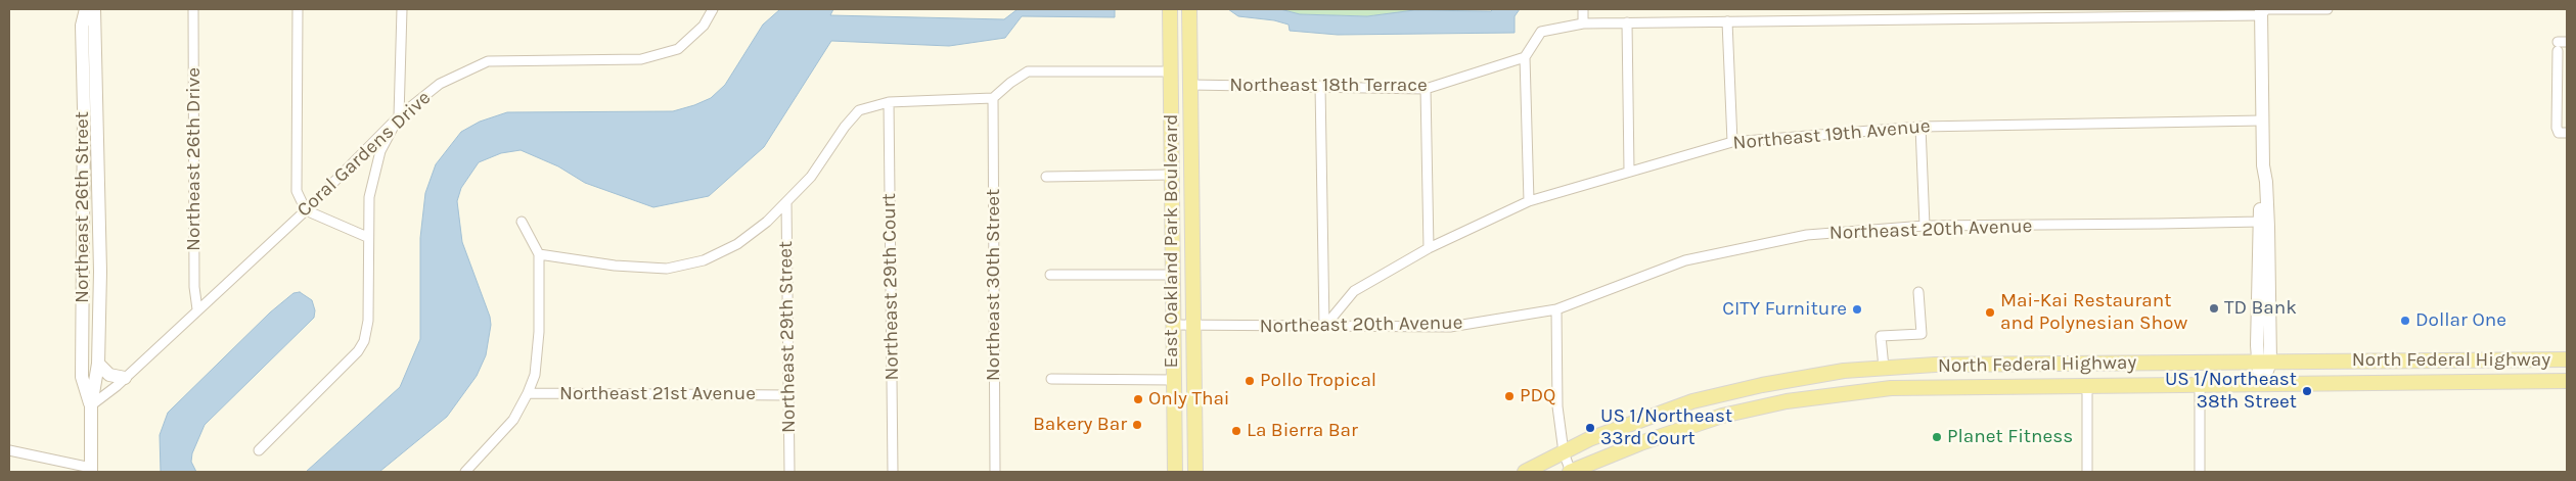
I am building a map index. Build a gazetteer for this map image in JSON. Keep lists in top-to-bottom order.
{
  "streets": {
    "main road": ["East Oakland Park Boulevard", "North Federal Highway"],
    "street": [
      "Northeast 18th Terrace",
      "Northeast 19th Avenue",
      "Coral Gardens Drive",
      "Northeast 26th Drive",
      "Northeast 26th Street",
      "Northeast 20th Avenue",
      "Northeast 30th Street",
      "Northeast 29th Court",
      "Northeast 29th Street",
      "Northeast 21st Avenue"
    ]
  },
  "crossings": [
    ["Northeast 18th Terrace", "East Oakland Park Boulevard"],
    ["Northeast 19th Avenue", "Northeast 20th Avenue"],
    ["Coral Gardens Drive", "Northeast 26th Drive"],
    ["Coral Gardens Drive", "Northeast 26th Street"],
    ["Northeast 20th Avenue", "East Oakland Park Boulevard"],
    ["Northeast 29th Street", "Northeast 21st Avenue"]
  ],
  "places": [
    "TD Bank",
    "CITY Furniture",
    "Mai-Kai Restaurant and Polynesian Show",
    "Dollar One",
    "Pollo Tropical",
    "US 1/Northeast 38th Street",
    "PDQ",
    "Only Thai",
    "Bakery Bar",
    "US 1/Northeast 33rd Court",
    "La Bierra Bar",
    "Planet Fitness"
  ]
}
